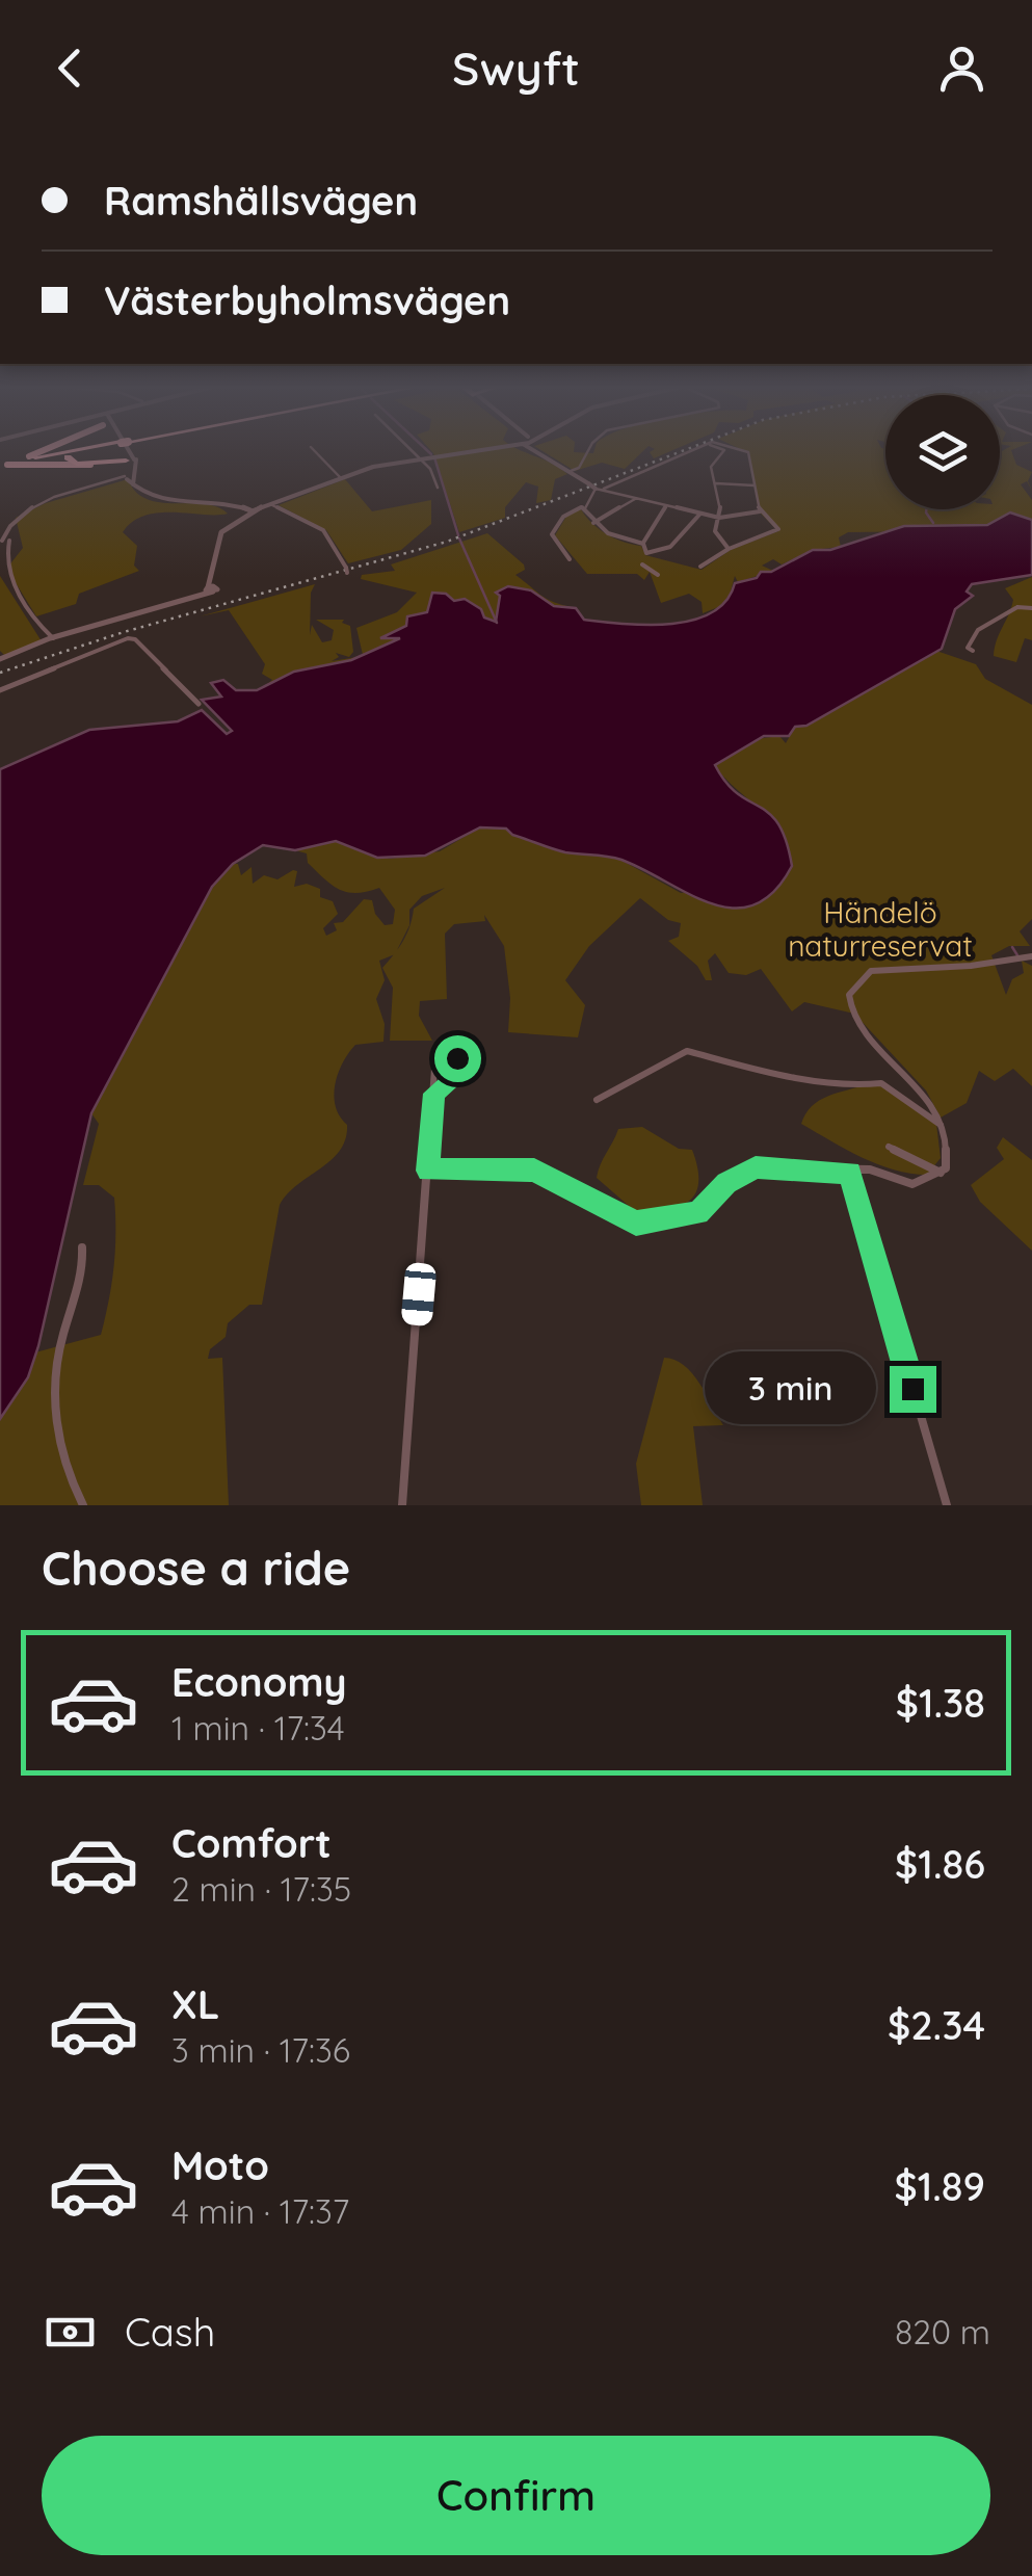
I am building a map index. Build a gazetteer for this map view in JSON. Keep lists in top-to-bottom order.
{
  "parks": ["Händelö naturreservat"],
  "page": {
    "header": "Swyft",
    "banner": ["Ramshällsvägen", "Västerbyholmsvägen"],
    "bubble": "3 min",
    "heading": "Choose a ride",
    "list": [
      {
        "name": "Economy",
        "note": "1 min · 17:34",
        "value": "$1.38"
      },
      {
        "name": "Comfort",
        "note": "2 min · 17:35",
        "value": "$1.86"
      },
      {
        "name": "XL",
        "note": "3 min · 17:36",
        "value": "$2.34"
      },
      {
        "name": "Moto",
        "note": "4 min · 17:37",
        "value": "$1.89"
      }
    ],
    "pay": ["Cash", "820 m"],
    "buttons": "Confirm"
  }
}
